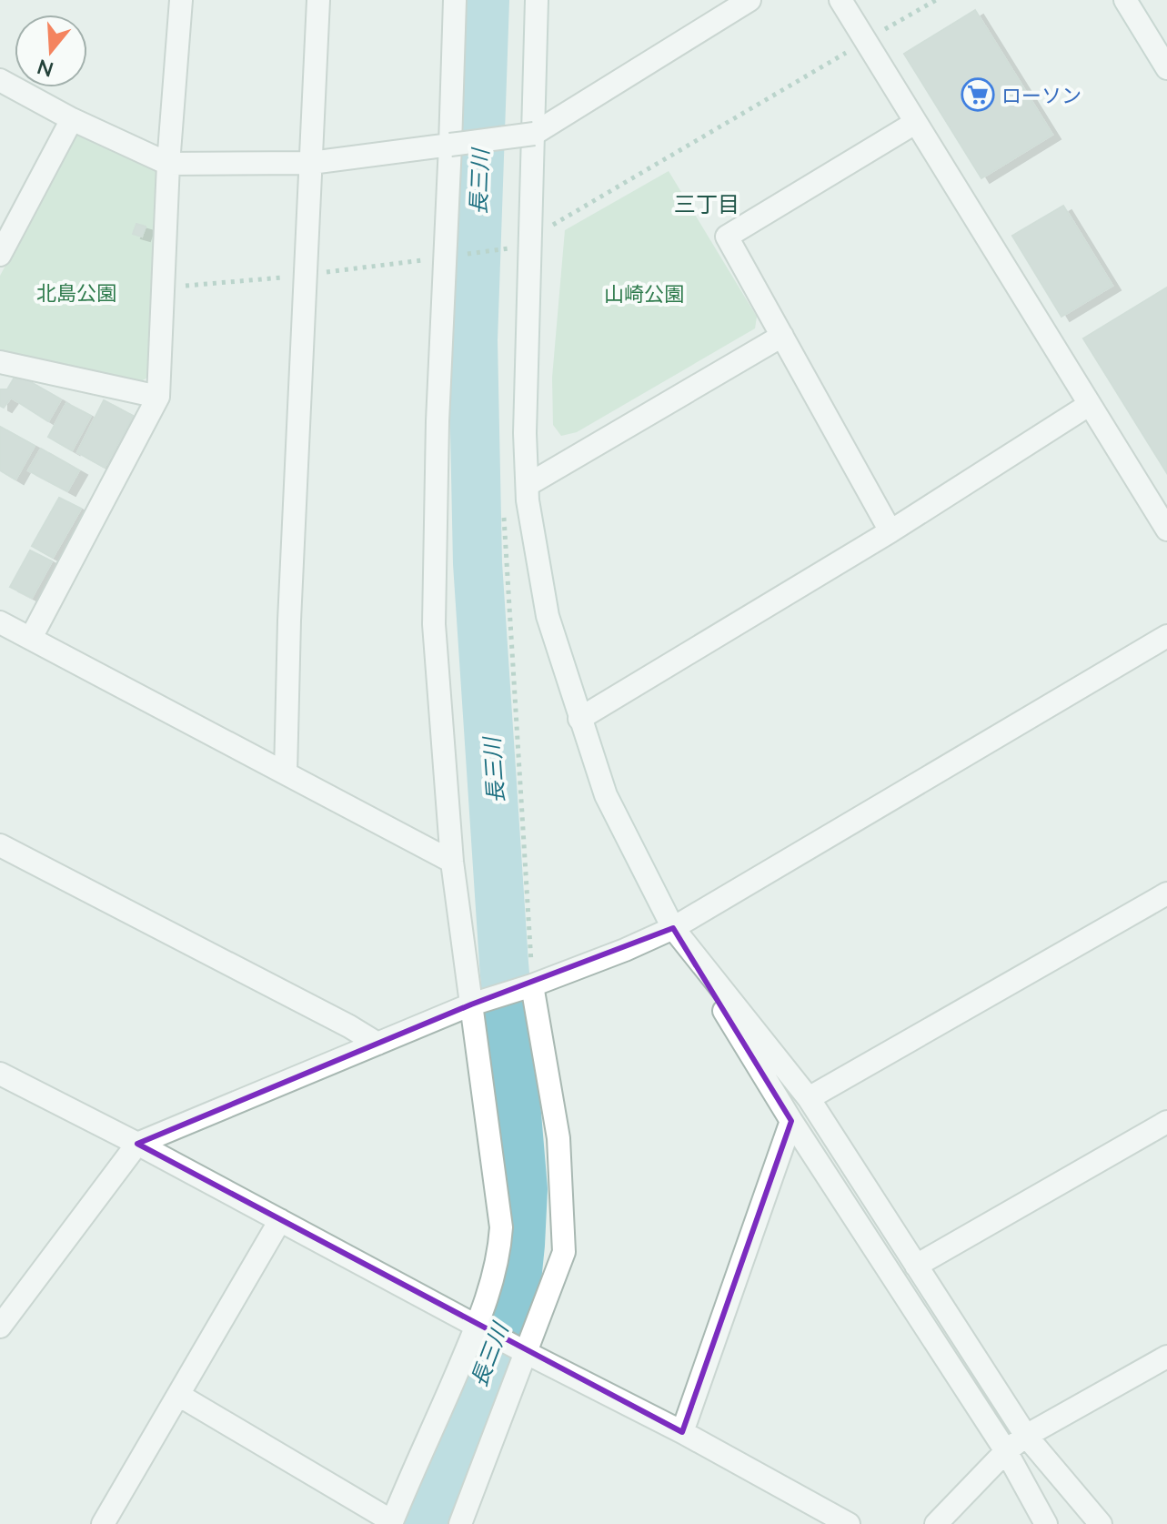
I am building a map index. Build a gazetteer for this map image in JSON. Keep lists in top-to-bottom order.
{
  "districts": ["三丁目"],
  "water": ["長三川"],
  "parks": ["北島公園", "山崎公園"],
  "places": {
    "supermarket": ["ローソン"]
  },
  "north": "bottom"
}
